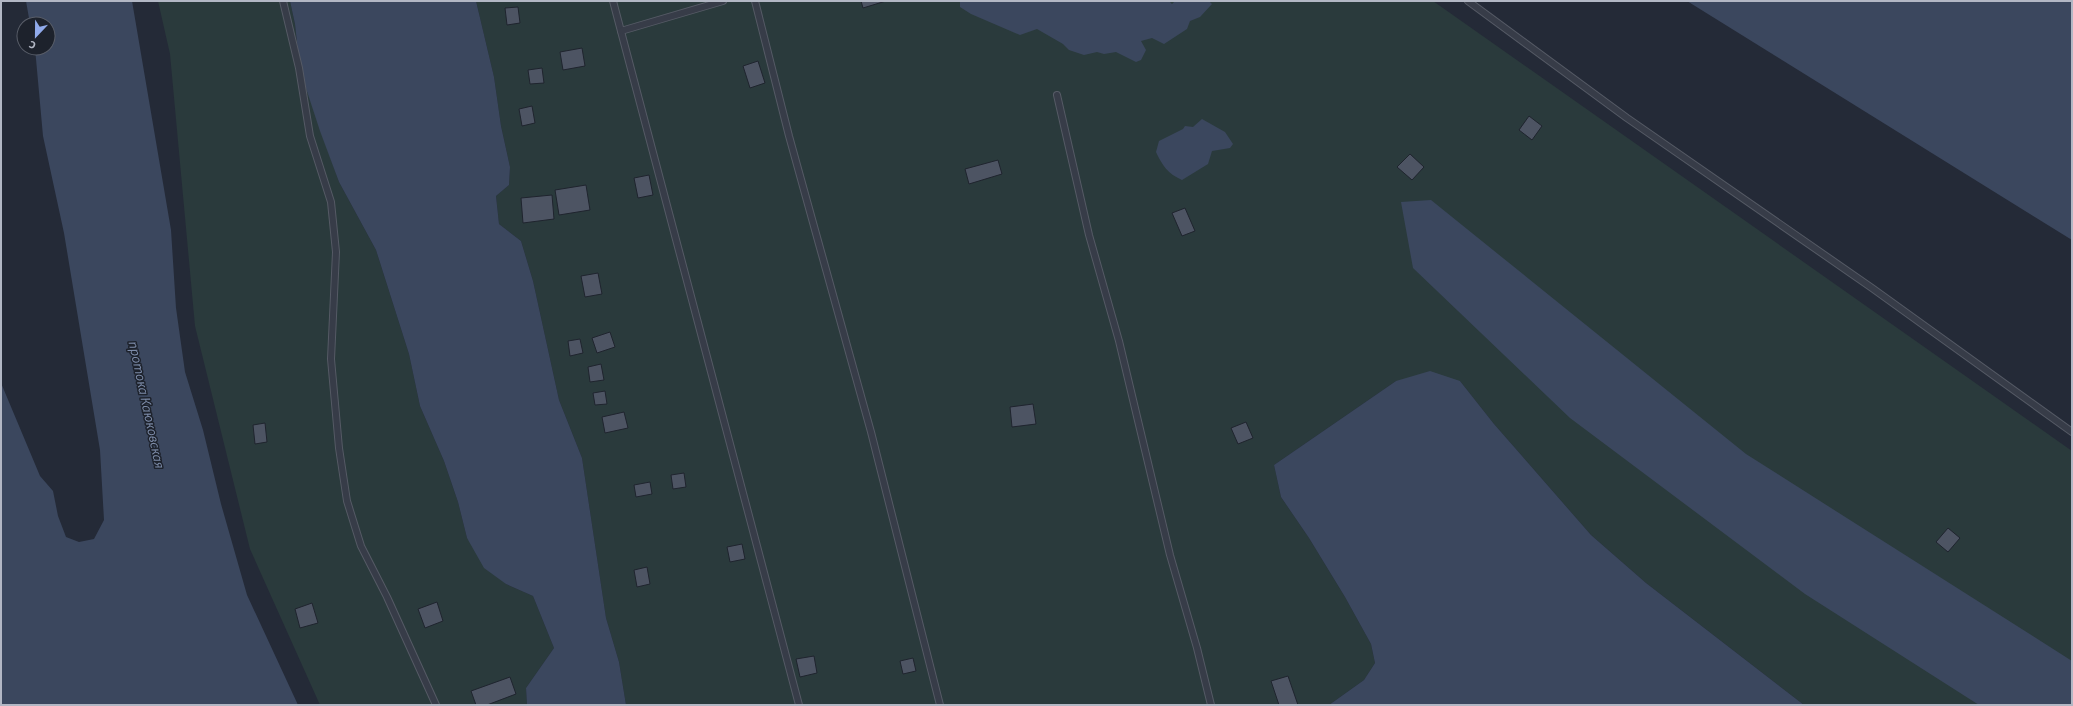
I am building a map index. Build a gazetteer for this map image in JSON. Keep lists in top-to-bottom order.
{
  "water": ["протока Каюковская"],
  "north": "bottom"
}
